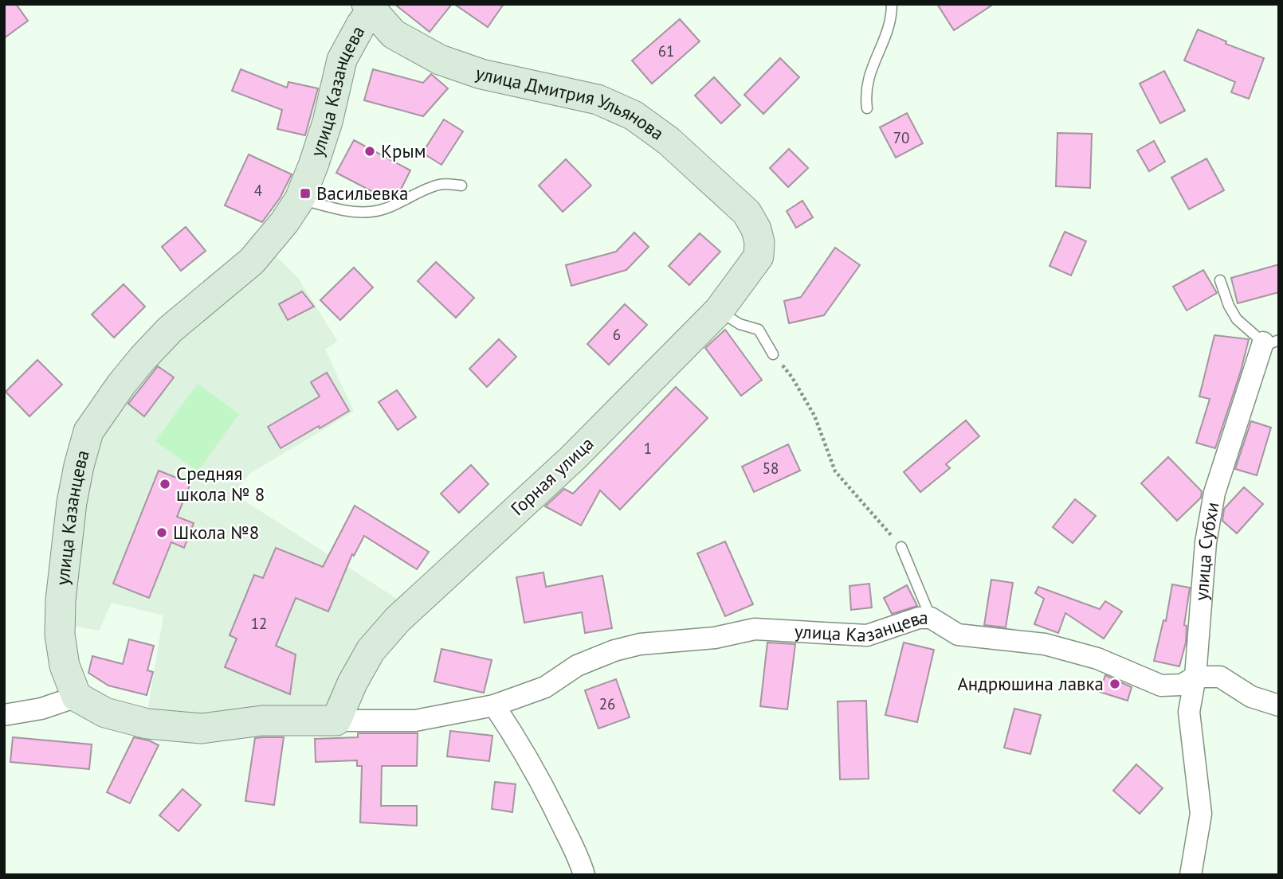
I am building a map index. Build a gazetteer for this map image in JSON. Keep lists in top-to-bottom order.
{
  "streets": {
    "street": [
      "улица Казанцева",
      "улица Дмитрия Ульянова",
      "Горная улица",
      "улица Субхи"
    ]
  },
  "crossings": [
    ["улица Казанцева", "улица Дмитрия Ульянова"],
    ["улица Казанцева", "Горная улица"],
    ["улица Казанцева", "улица Субхи"],
    ["улица Дмитрия Ульянова", "Горная улица"]
  ],
  "places": {
    "other": [
      "Крым",
      "Средняя школа № 8",
      "Школа №8",
      "Андрюшина лавка"
    ],
    "transit": ["Васильевка"]
  },
  "house_numbers": [
    "61",
    "70",
    "4",
    "6",
    "1",
    "58",
    "12",
    "26"
  ]
}
